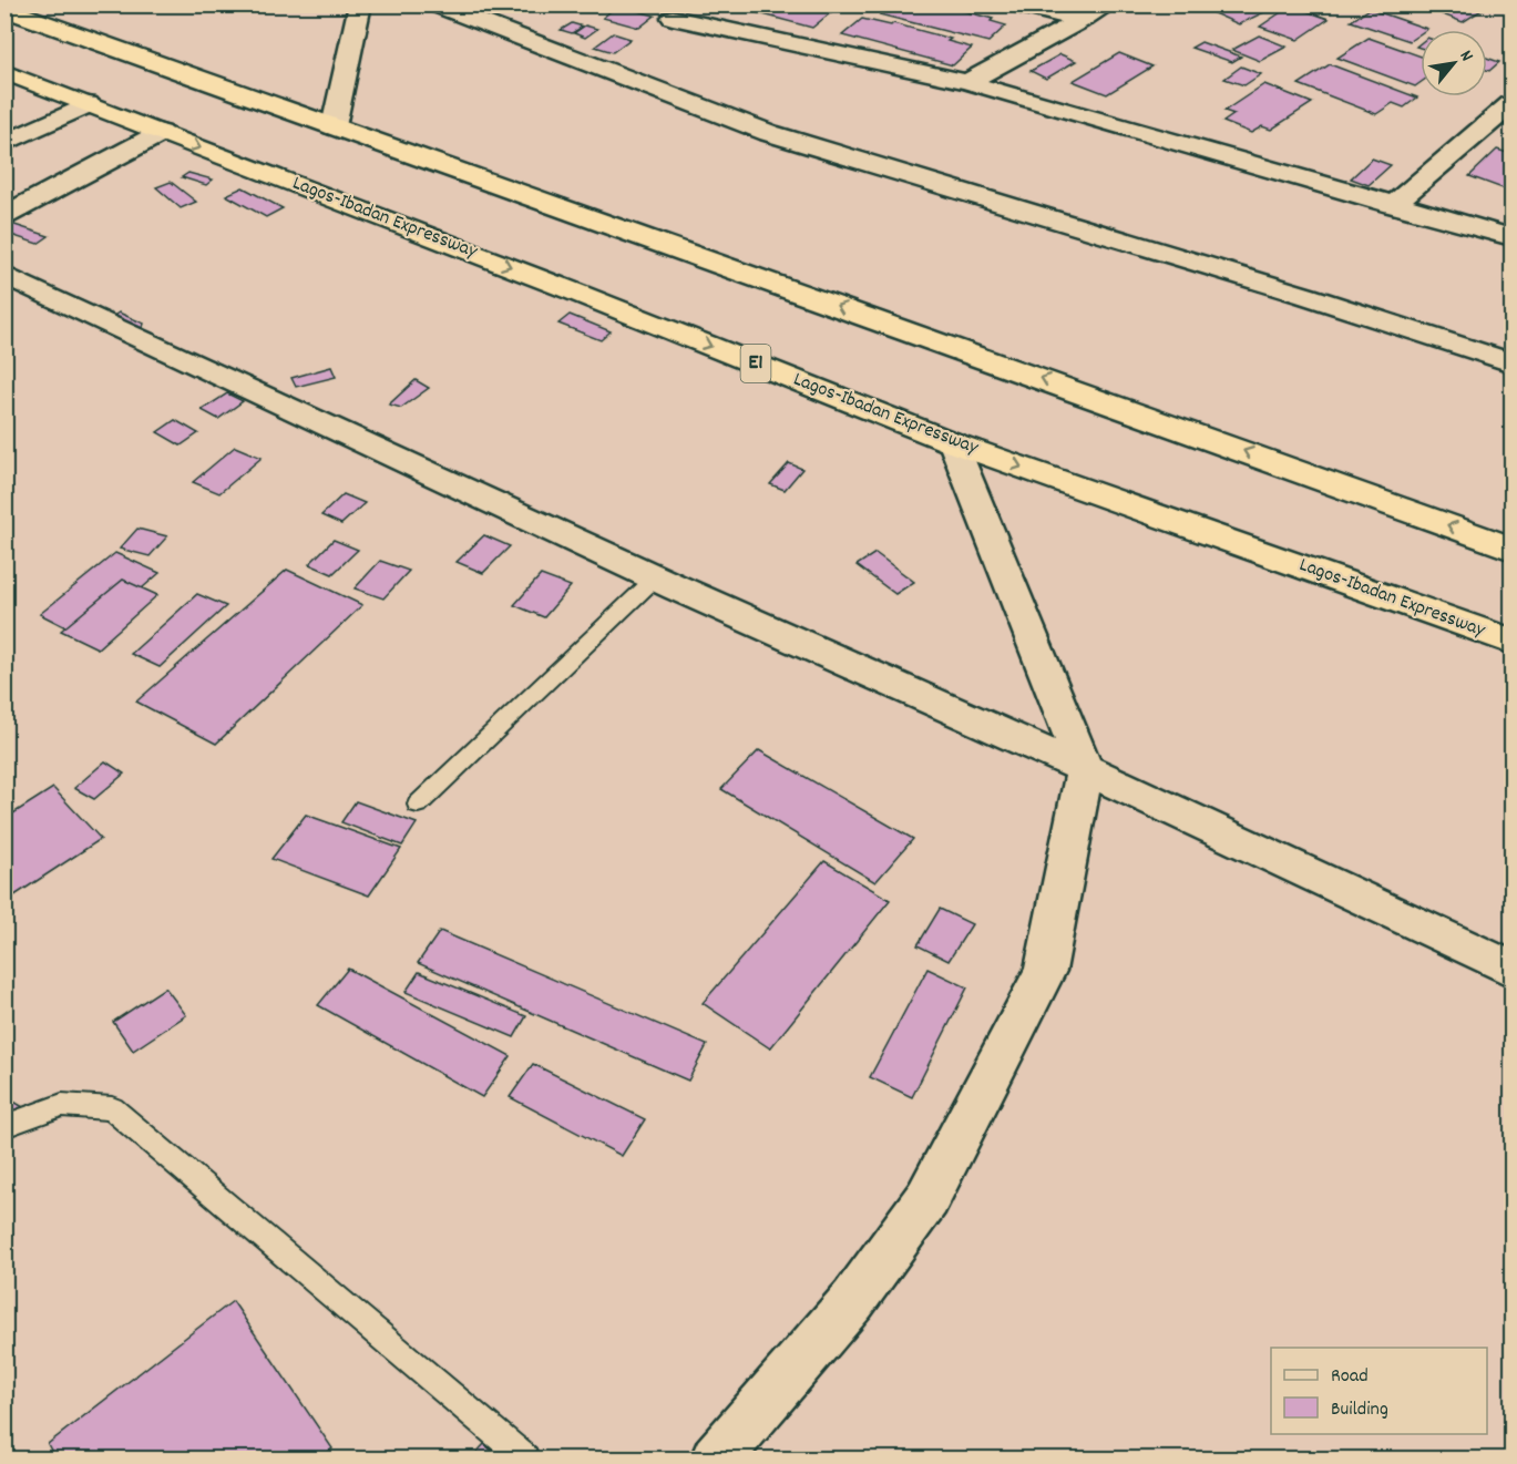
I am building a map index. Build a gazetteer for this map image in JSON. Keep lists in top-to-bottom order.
{
  "streets": {
    "highway": ["Lagos-Ibadan Expressway", "E1"]
  },
  "legend": ["Road", "Building"],
  "north": "top right"
}
